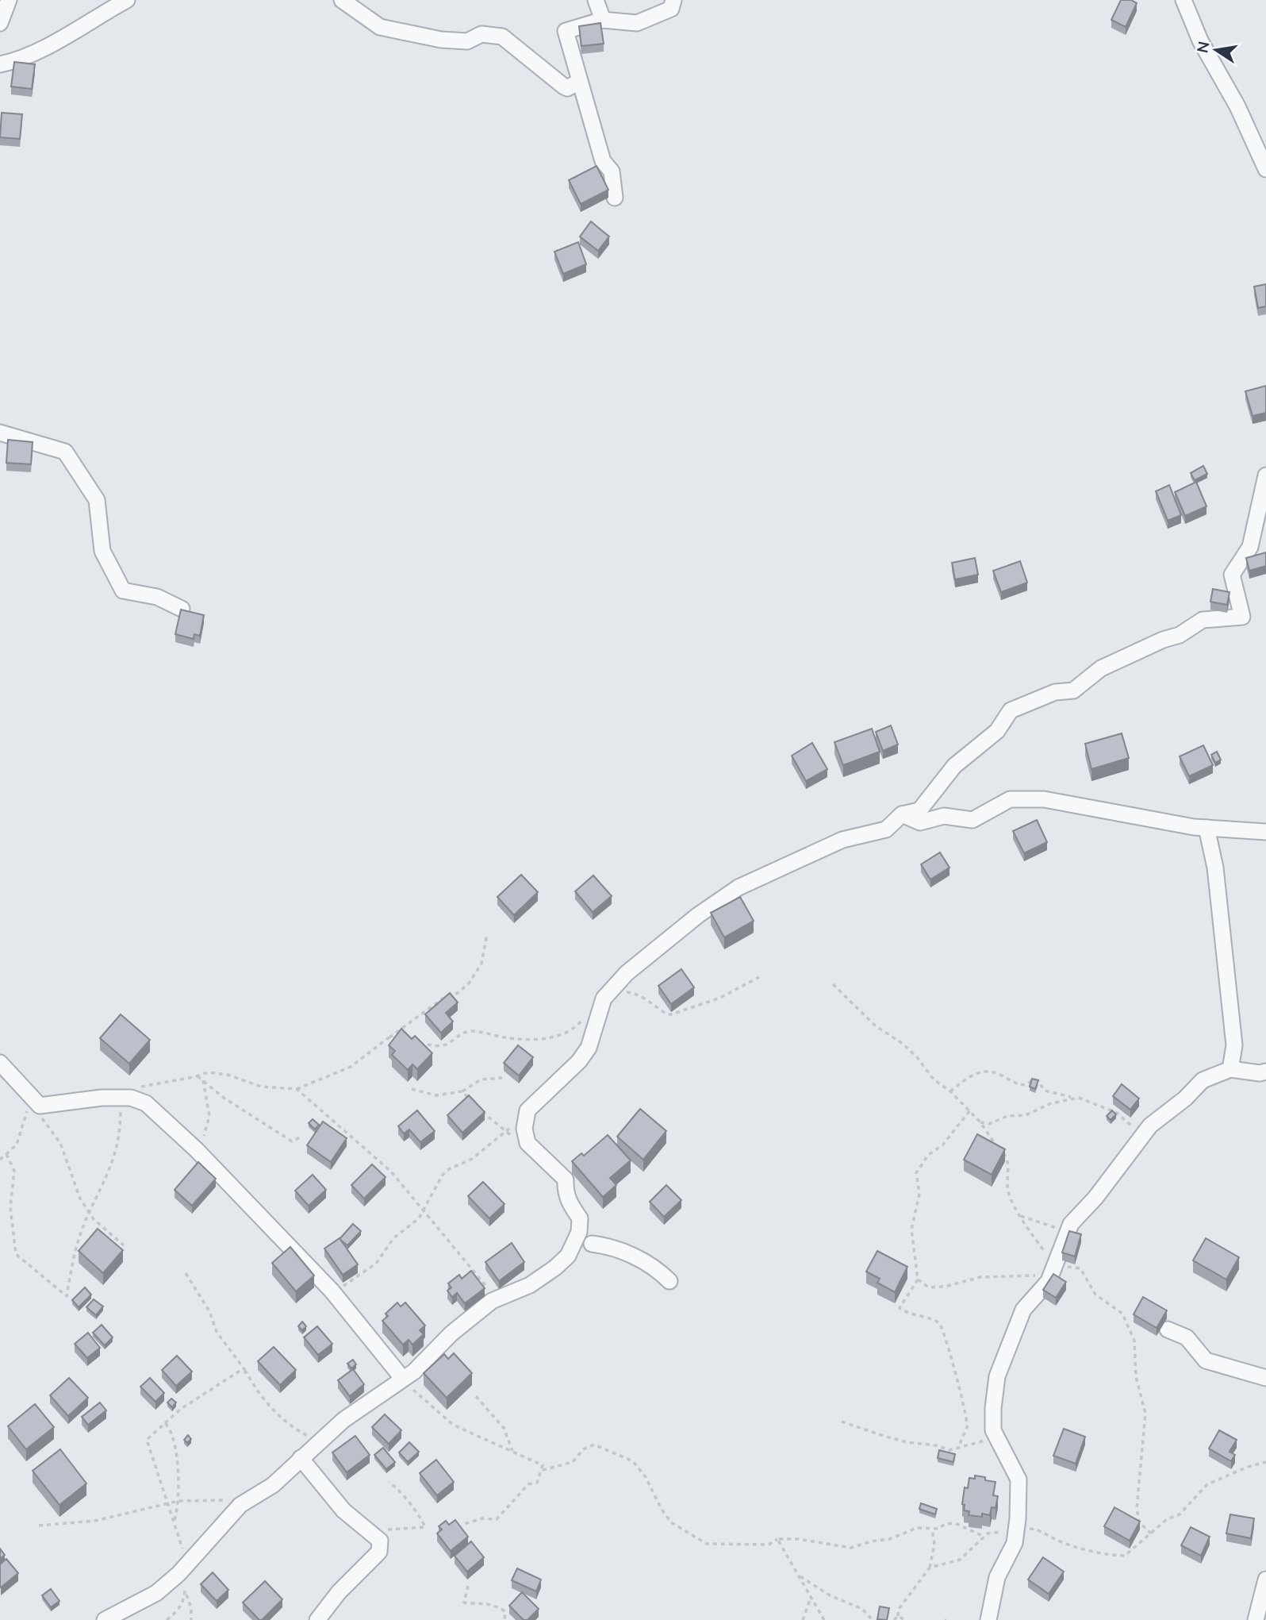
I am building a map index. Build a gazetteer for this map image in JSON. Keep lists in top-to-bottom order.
{
  "north": "left"
}
